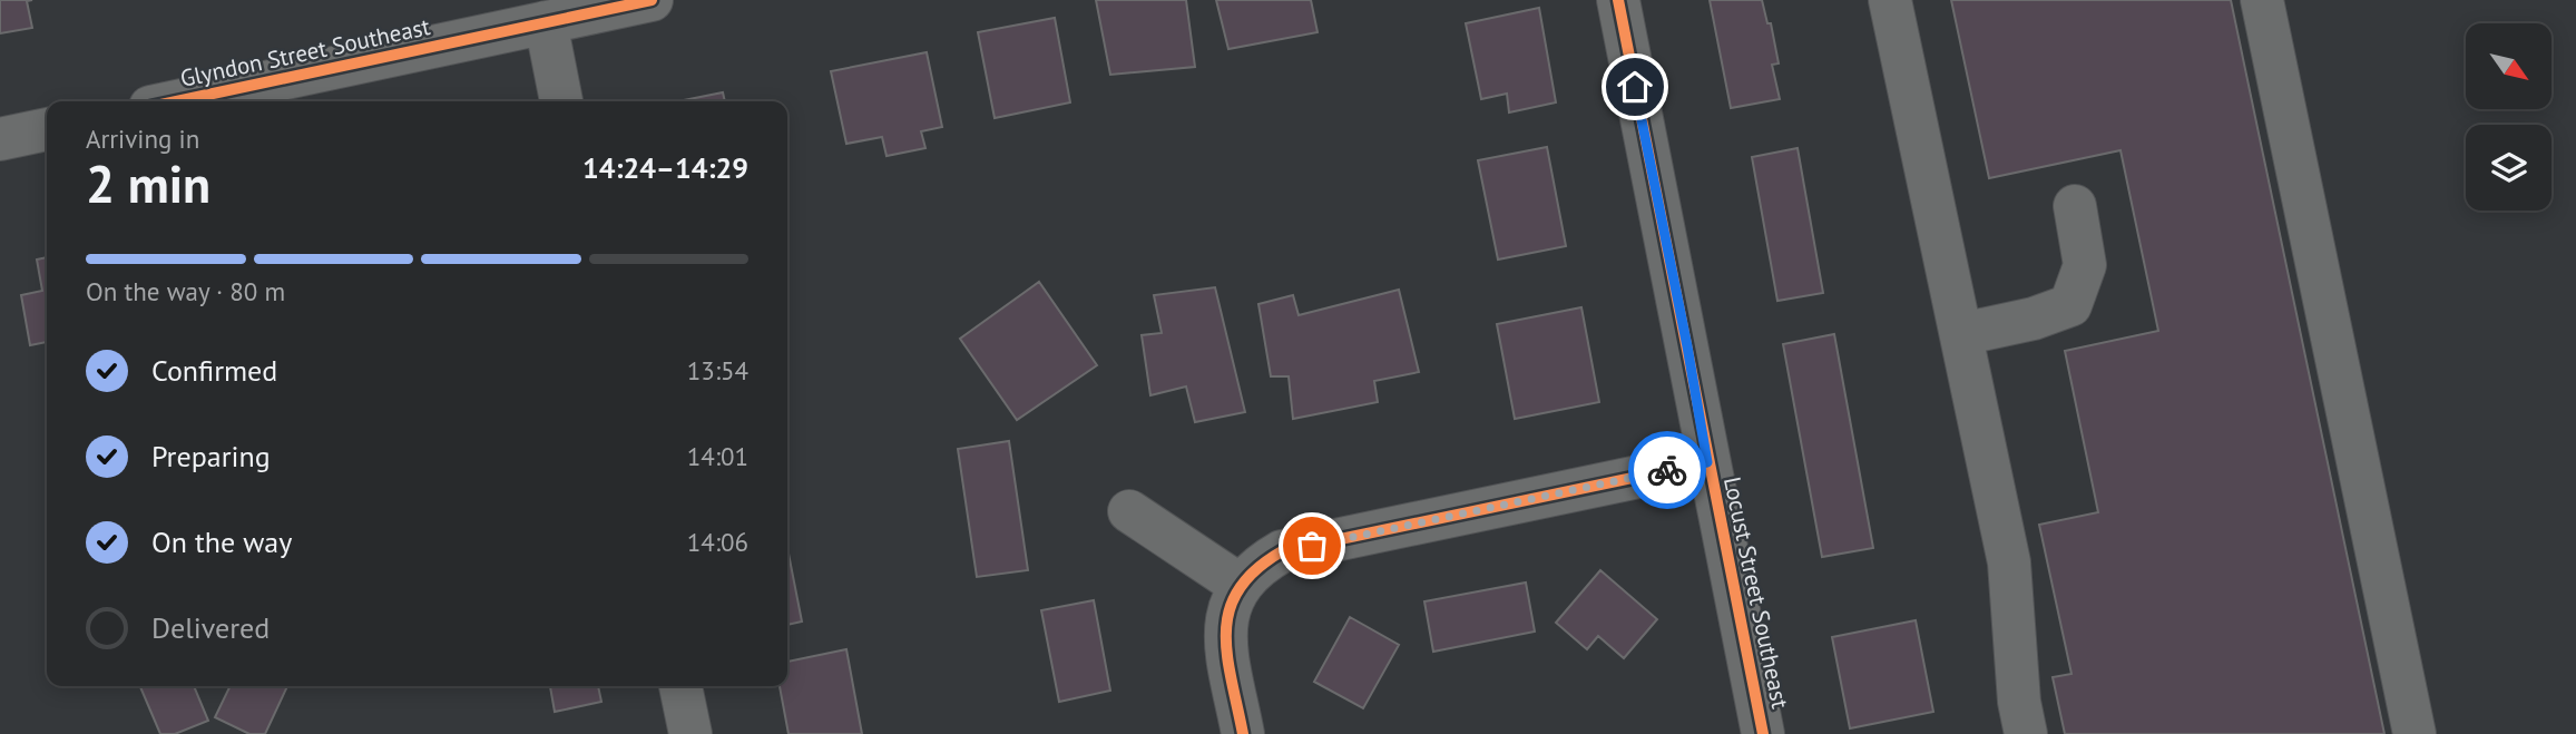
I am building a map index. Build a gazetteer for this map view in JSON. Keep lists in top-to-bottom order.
{
  "streets": {
    "street": ["Glyndon Street Southeast", "Locust Street Southeast"]
  },
  "north": "bottom right",
  "page": {
    "heading": ["2 min", "Arriving in", "14:24–14:29"],
    "bar": "On the way · 80 m",
    "list": [
      ["Confirmed", "13:54"],
      ["Preparing", "14:01"],
      ["On the way", "14:06"],
      "Delivered"
    ]
  }
}
